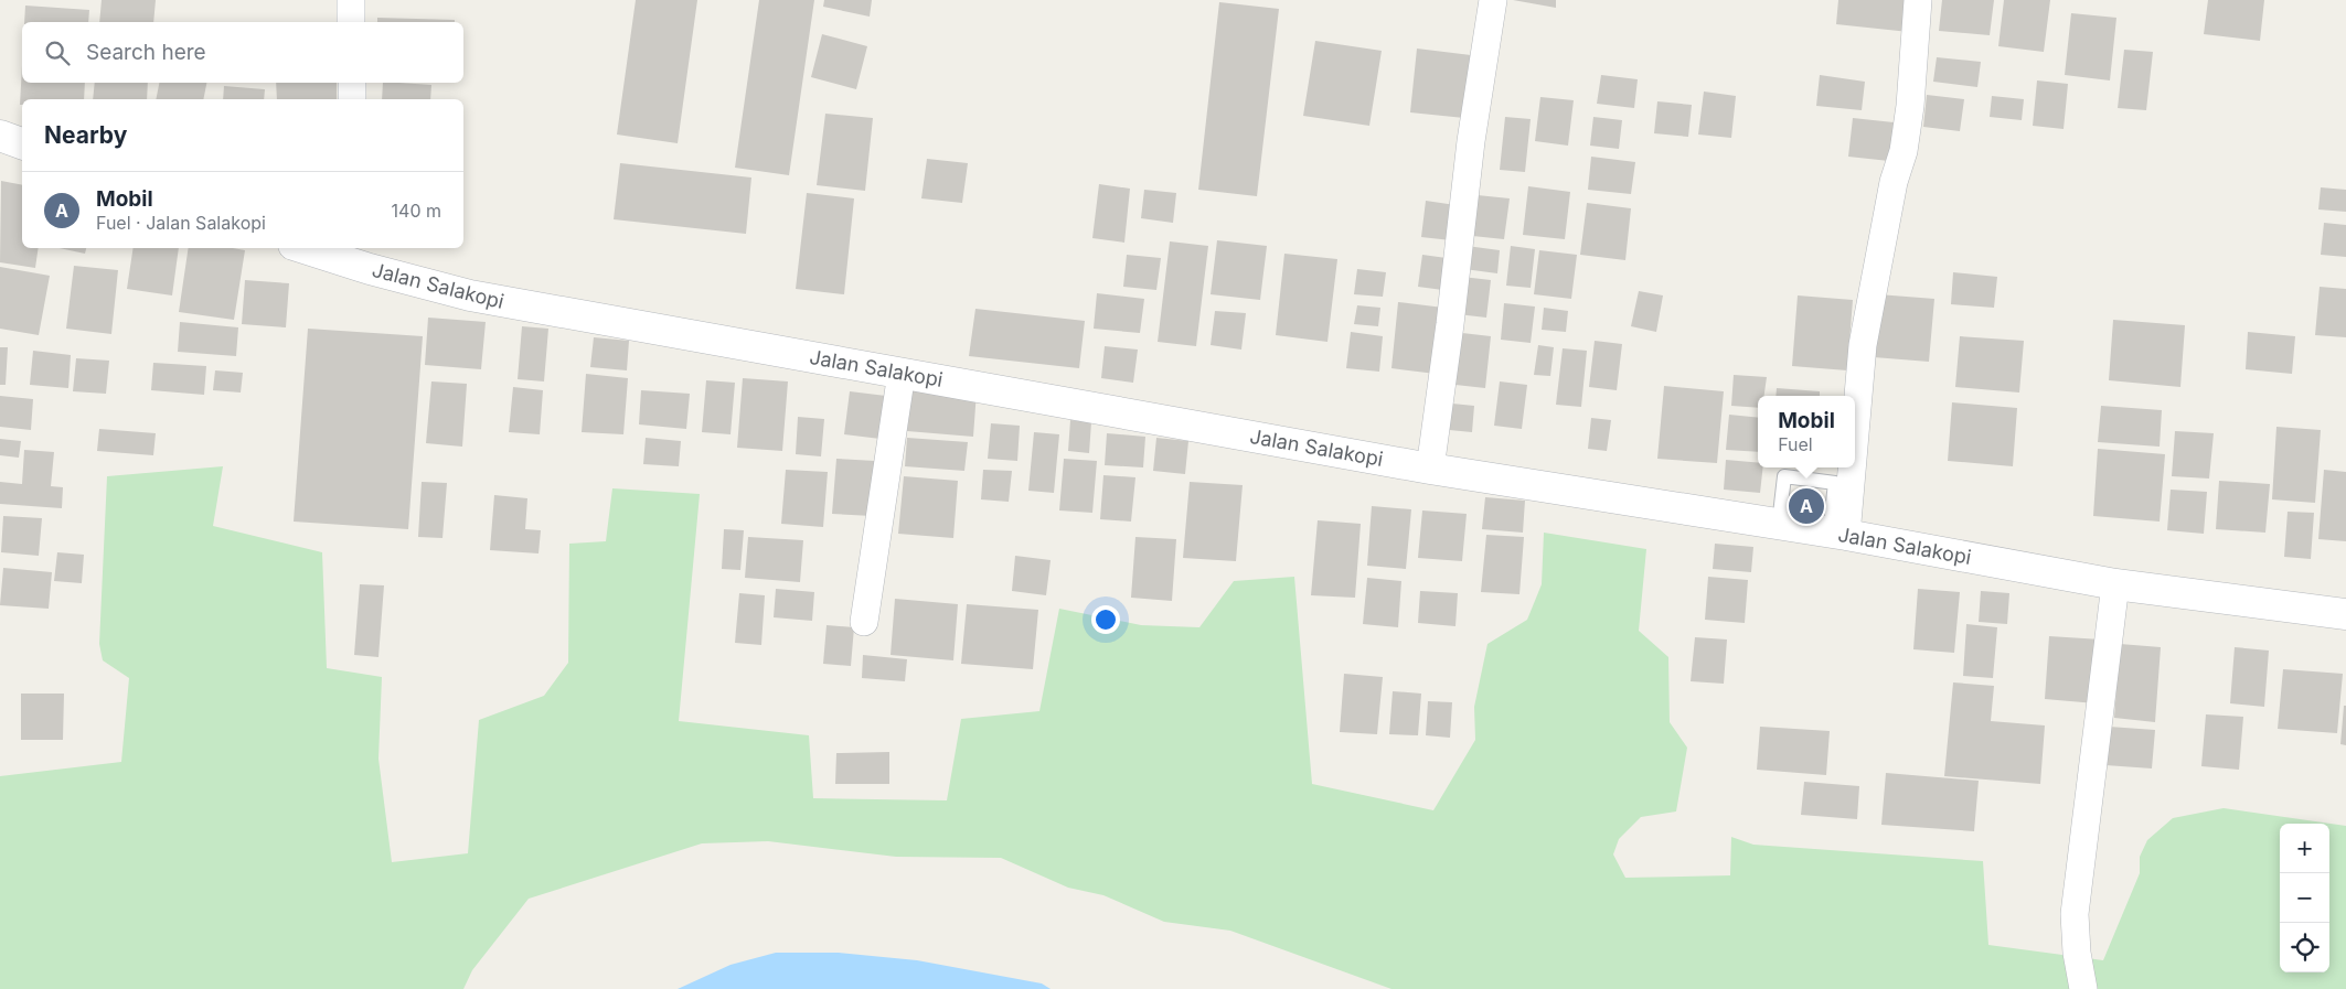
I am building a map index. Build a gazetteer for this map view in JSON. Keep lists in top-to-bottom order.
{
  "streets": {
    "street": ["Jalan Salakopi"]
  },
  "page": {
    "search": "Search here",
    "heading": "Nearby",
    "list": [
      {
        "mark": "A",
        "name": "Mobil",
        "note": "Fuel · Jalan Salakopi",
        "value": "140 m"
      }
    ],
    "popup": ["Mobil", "Fuel"],
    "pins": "A",
    "map_buttons": ["+", "−"]
  }
}
